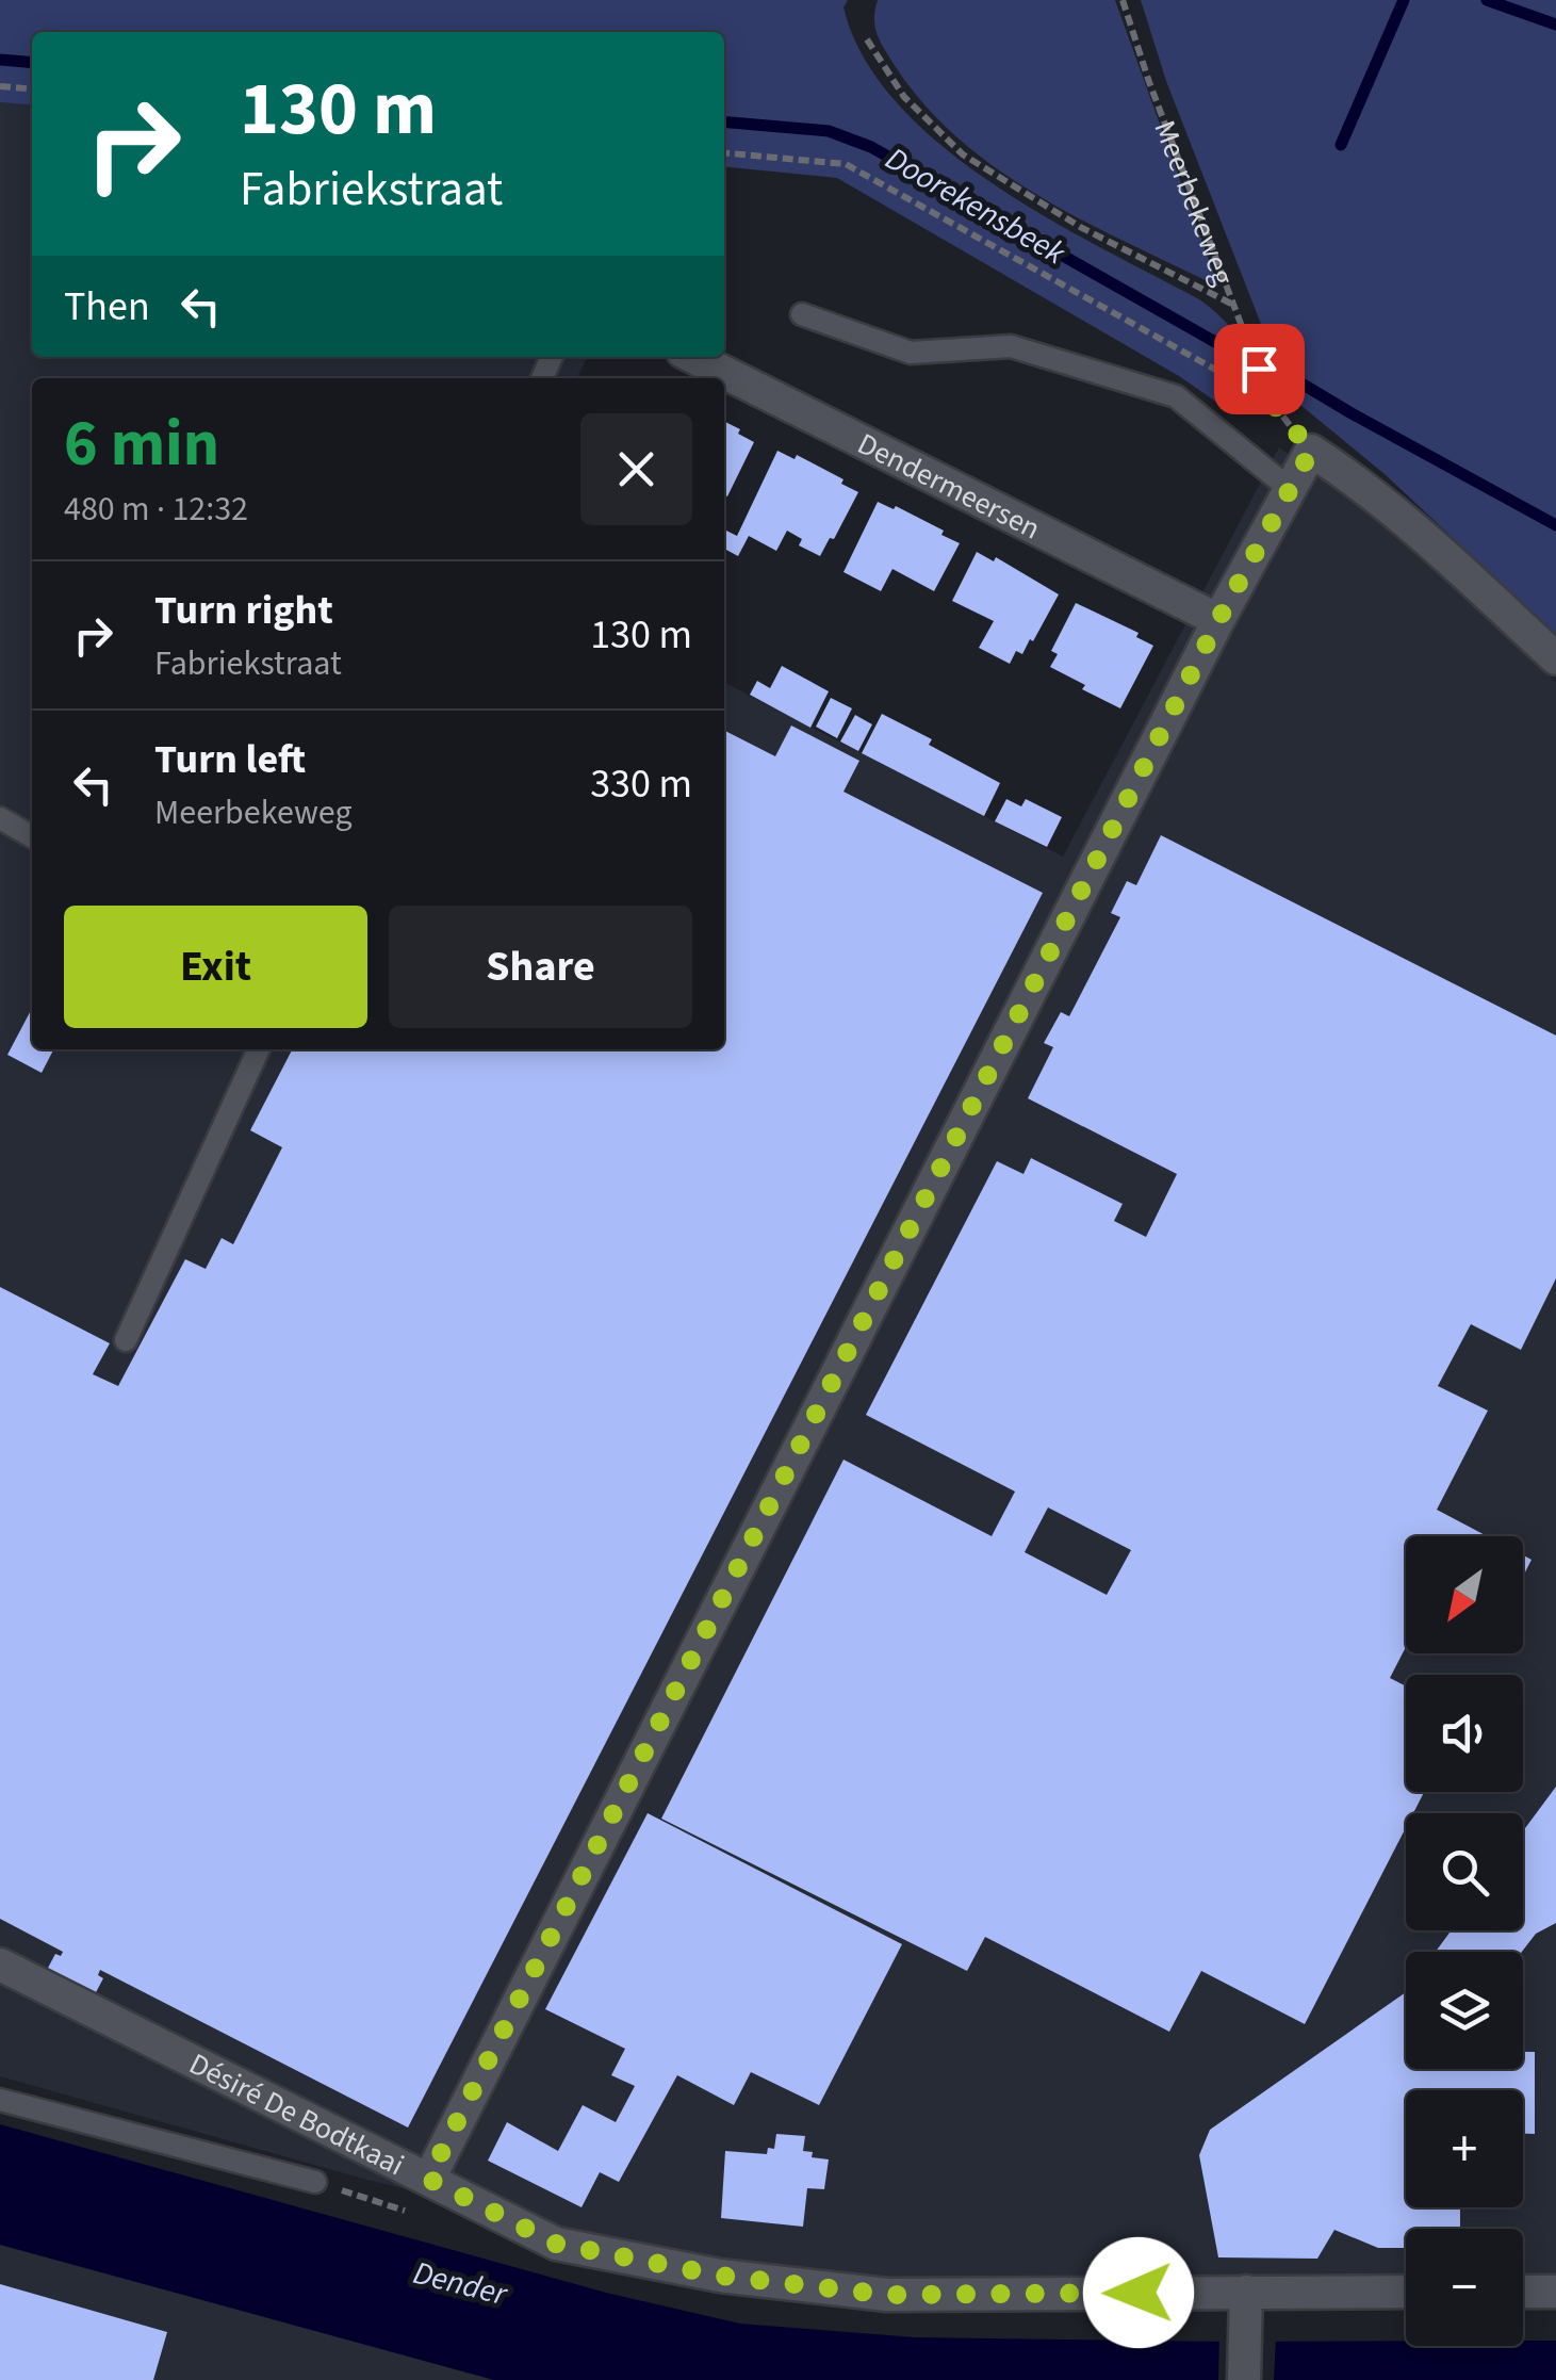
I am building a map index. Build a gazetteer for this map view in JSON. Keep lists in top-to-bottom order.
{
  "streets": {
    "street": ["Dendermeersen", "Désiré De Bodtkaai"],
    "path": ["Meerbekeweg"]
  },
  "water": ["Doorekensbeek", "Dender"],
  "north": "bottom left",
  "page": {
    "turn": ["130 m", "Fabriekstraat"],
    "then": "Then",
    "heading": ["6 min", "480 m · 12:32"],
    "list": [
      {
        "name": "Turn right",
        "note": "Fabriekstraat",
        "value": "130 m"
      },
      {
        "name": "Turn left",
        "note": "Meerbekeweg",
        "value": "330 m"
      }
    ],
    "buttons": ["Exit", "Share"],
    "map_buttons": ["+", "−"]
  }
}
